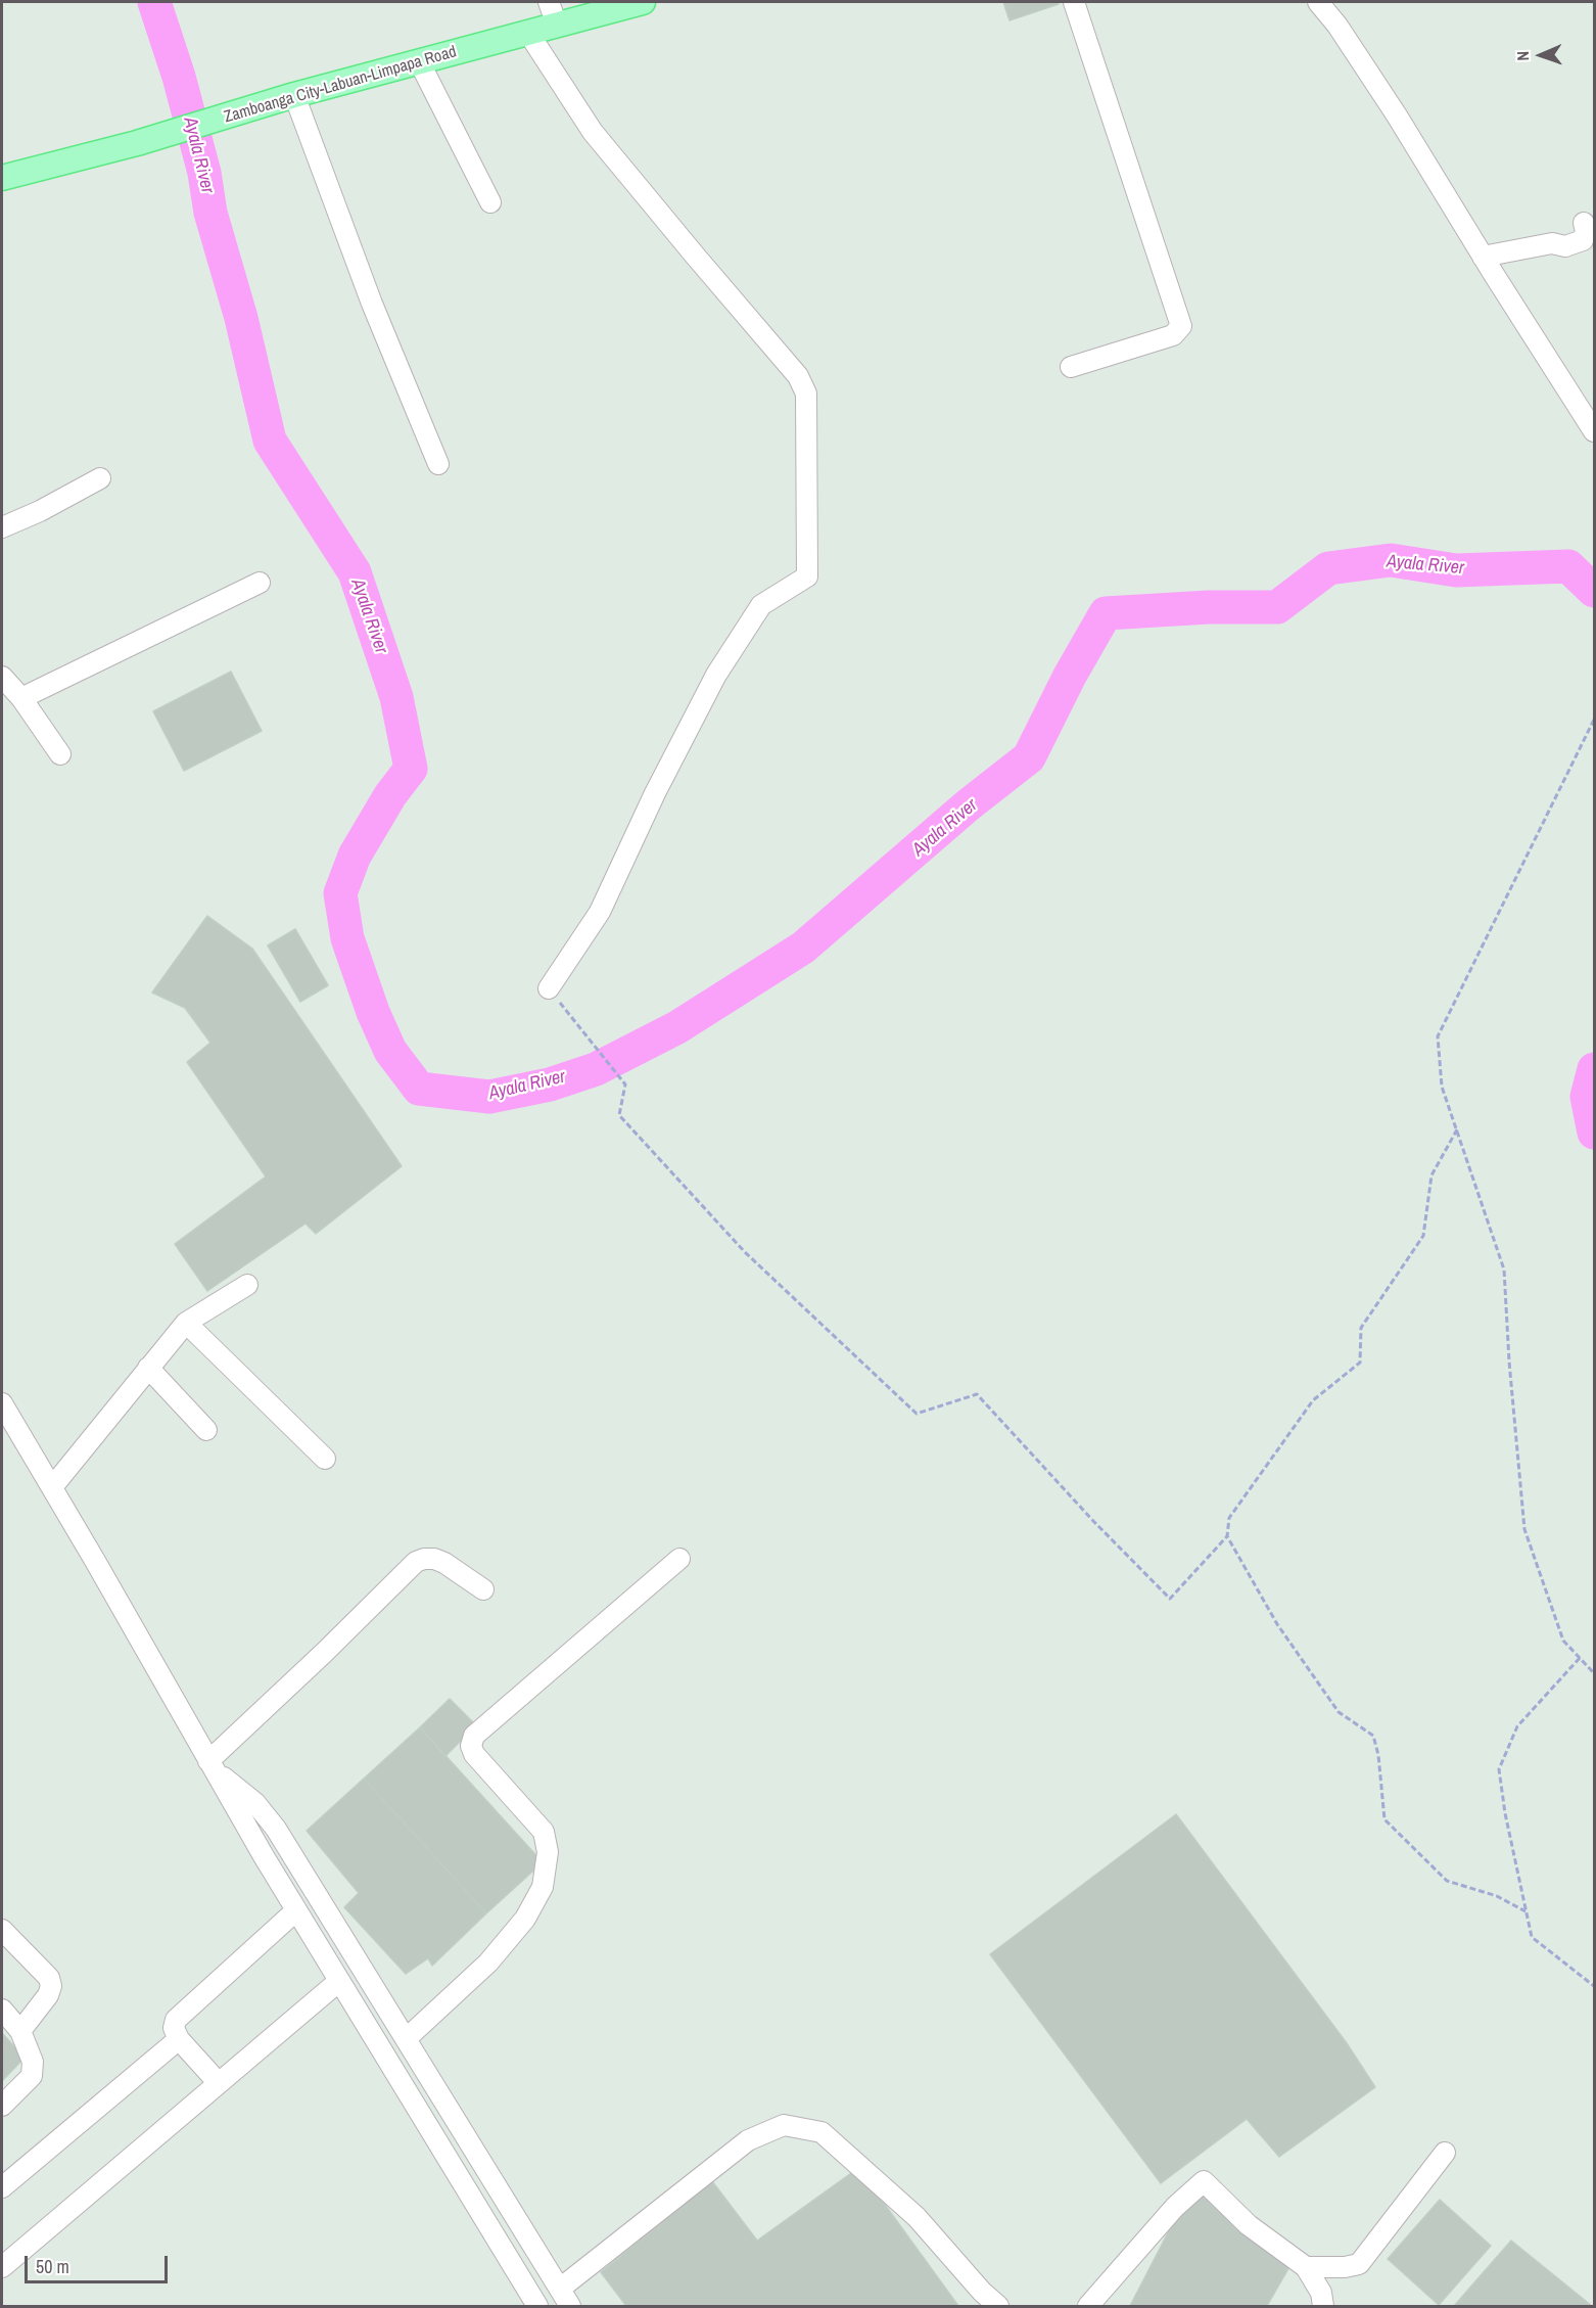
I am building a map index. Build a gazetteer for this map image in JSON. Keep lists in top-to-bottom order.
{
  "streets": {
    "main road": ["Zamboanga City-Labuan-Limpapa Road"]
  },
  "water": ["Ayala River"],
  "scale_bar": "50 m",
  "north": "left"
}
